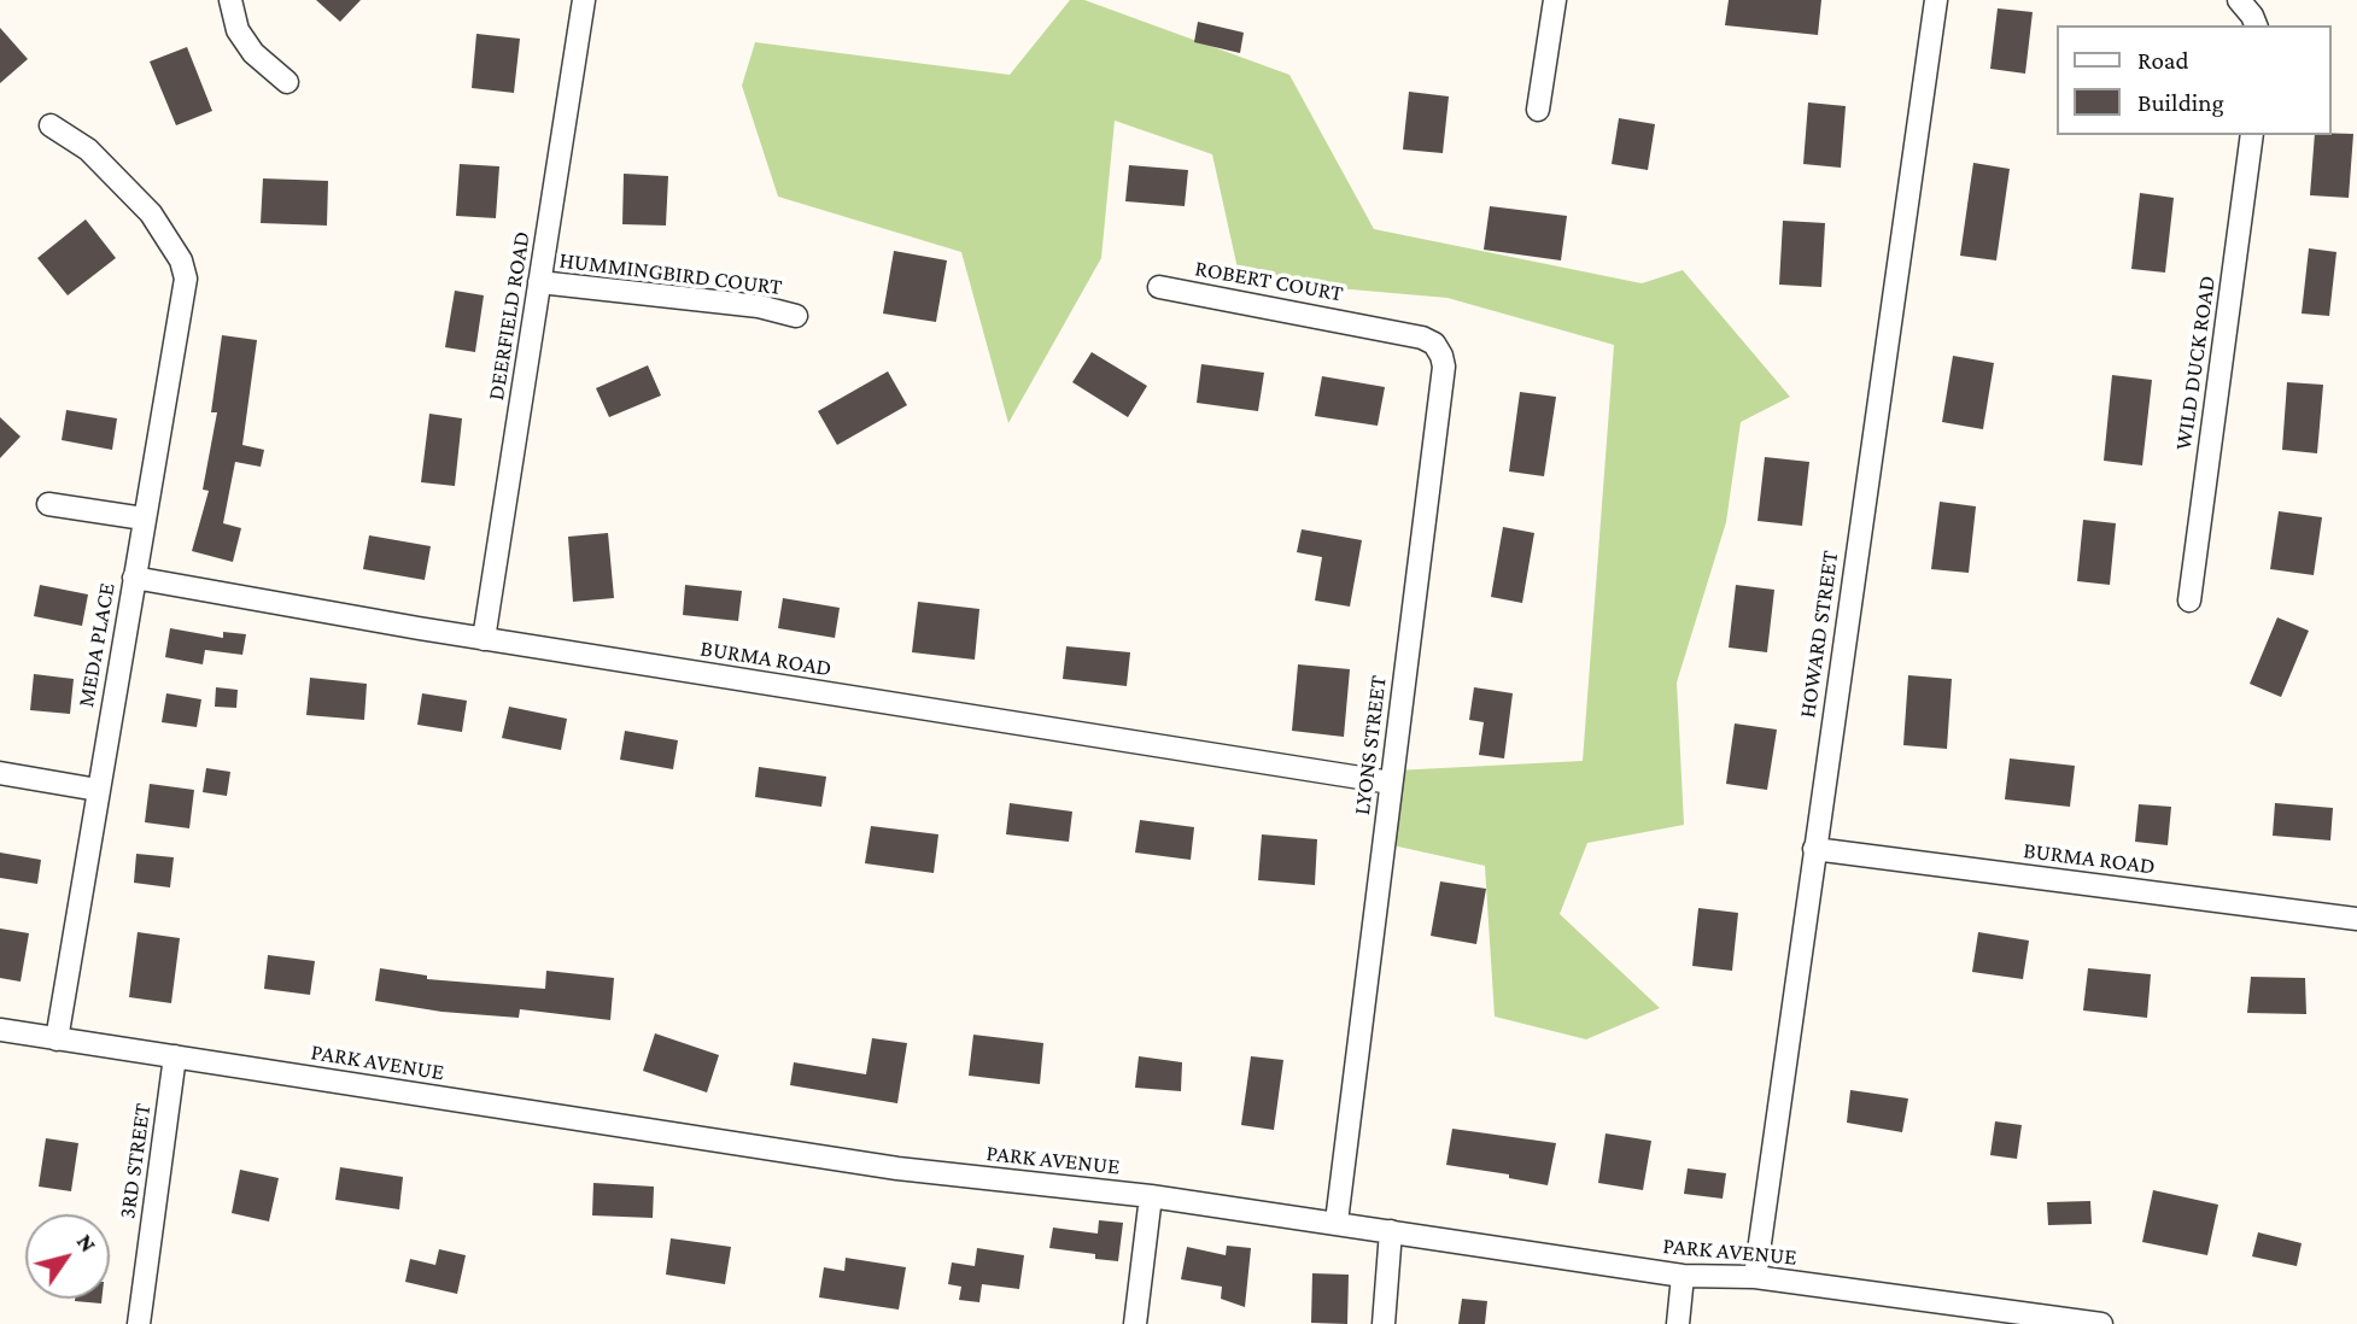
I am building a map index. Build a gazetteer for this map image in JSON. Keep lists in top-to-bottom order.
{
  "streets": {
    "street": [
      "HUMMINGBIRD COURT",
      "ROBERT COURT",
      "DEERFIELD ROAD",
      "WILD DUCK ROAD",
      "HOWARD STREET",
      "MEDA PLACE",
      "BURMA ROAD",
      "LYONS STREET",
      "PARK AVENUE",
      "3RD STREET"
    ]
  },
  "crossings": [
    ["HUMMINGBIRD COURT", "DEERFIELD ROAD"],
    ["ROBERT COURT", "LYONS STREET"],
    ["DEERFIELD ROAD", "BURMA ROAD"],
    ["HOWARD STREET", "BURMA ROAD"],
    ["HOWARD STREET", "PARK AVENUE"],
    ["MEDA PLACE", "BURMA ROAD"],
    ["MEDA PLACE", "PARK AVENUE"],
    ["BURMA ROAD", "LYONS STREET"],
    ["LYONS STREET", "PARK AVENUE"],
    ["PARK AVENUE", "3RD STREET"]
  ],
  "legend": ["Road", "Building"],
  "north": "top right"
}
